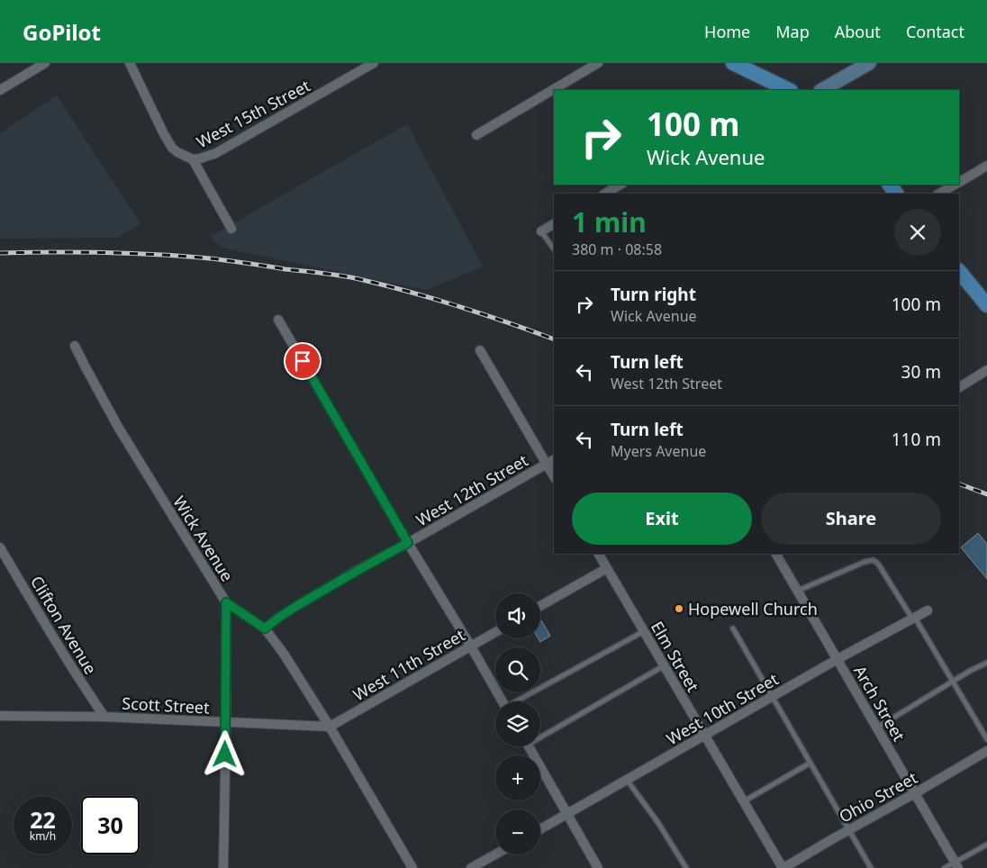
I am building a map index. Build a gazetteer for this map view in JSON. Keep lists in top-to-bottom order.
{
  "streets": {
    "street": [
      "West 15th Street",
      "West 12th Street",
      "Wick Avenue",
      "Clifton Avenue",
      "Elm Street",
      "West 11th Street",
      "Arch Street",
      "Scott Street",
      "West 10th Street",
      "Ohio Street"
    ]
  },
  "crossings": [
    ["West 12th Street", "Wick Avenue"],
    ["Wick Avenue", "West 11th Street"],
    ["Wick Avenue", "Scott Street"],
    ["Clifton Avenue", "Scott Street"],
    ["Elm Street", "West 10th Street"],
    ["Elm Street", "Ohio Street"],
    ["West 11th Street", "Scott Street"],
    ["Arch Street", "West 10th Street"],
    ["Arch Street", "Ohio Street"]
  ],
  "places": ["Hopewell Church"],
  "page": {
    "header": "GoPilot",
    "nav": [
      "Home",
      "Map",
      "About",
      "Contact"
    ],
    "turn": ["100 m", "Wick Avenue"],
    "heading": ["1 min", "380 m · 08:58"],
    "list": [
      {
        "name": "Turn right",
        "note": "Wick Avenue",
        "value": "100 m"
      },
      {
        "name": "Turn left",
        "note": "West 12th Street",
        "value": "30 m"
      },
      {
        "name": "Turn left",
        "note": "Myers Avenue",
        "value": "110 m"
      }
    ],
    "buttons": ["Exit", "Share"],
    "map_buttons": ["+", "−"],
    "speed": "22 km/h",
    "limit": "30"
  }
}
